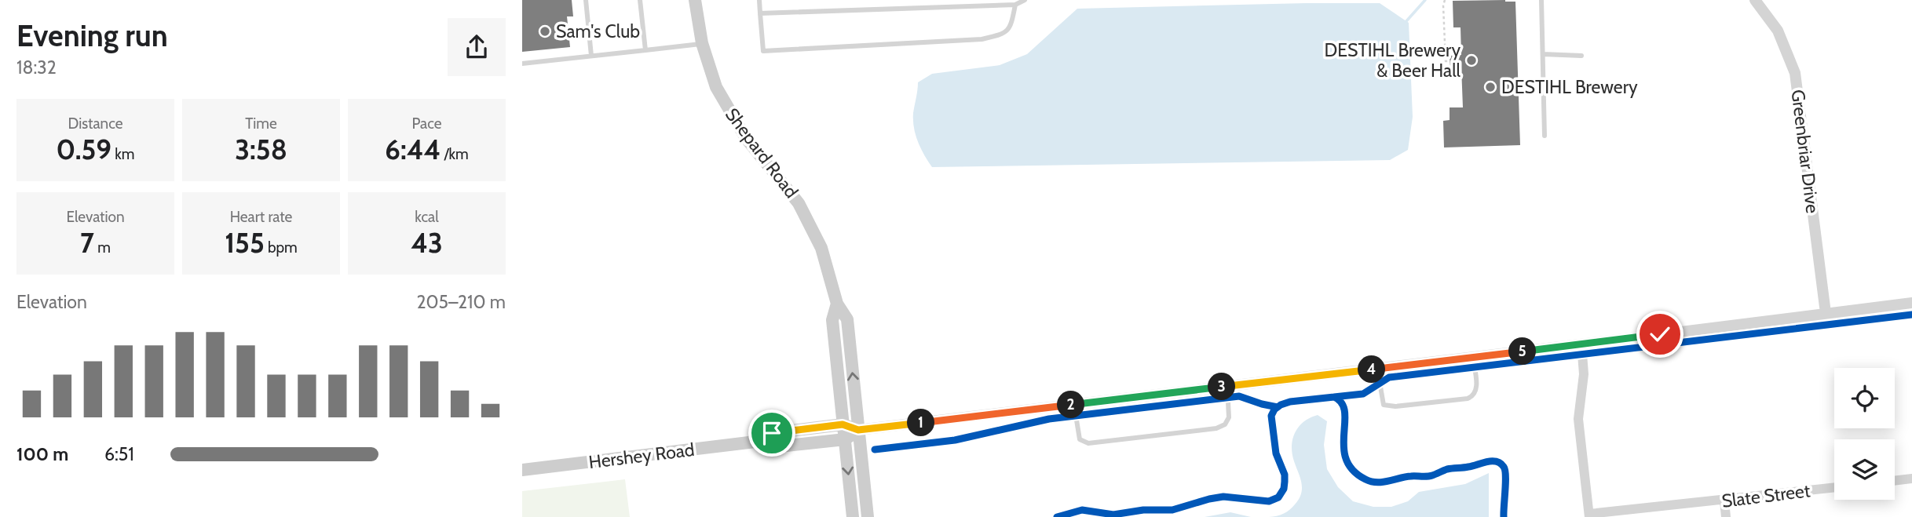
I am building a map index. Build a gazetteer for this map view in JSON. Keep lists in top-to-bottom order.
{
  "streets": {
    "main road": ["Shepard Road", "Hershey Road"],
    "street": ["Greenbriar Drive", "Slate Street"]
  },
  "crossings": [
    ["Greenbriar Drive", "Hershey Road"],
    ["Shepard Road", "Hershey Road"]
  ],
  "places": ["Sam's Club", "DESTIHL Brewery & Beer Hall", "DESTIHL Brewery"],
  "page": {
    "heading": ["Evening run", "18:32"],
    "stats": [
      ["Distance", "0.59 km"],
      ["Time", "3:58"],
      ["Pace", "6:44 /km"],
      ["Elevation", "7 m"],
      ["Heart rate", "155 bpm"],
      ["kcal", "43"]
    ],
    "chart": ["Elevation", "205–210 m"],
    "pins": [
      "5",
      "4",
      "3",
      "2",
      "1"
    ],
    "list": [
      {
        "name": "100 m",
        "note": "6:51"
      }
    ]
  }
}
